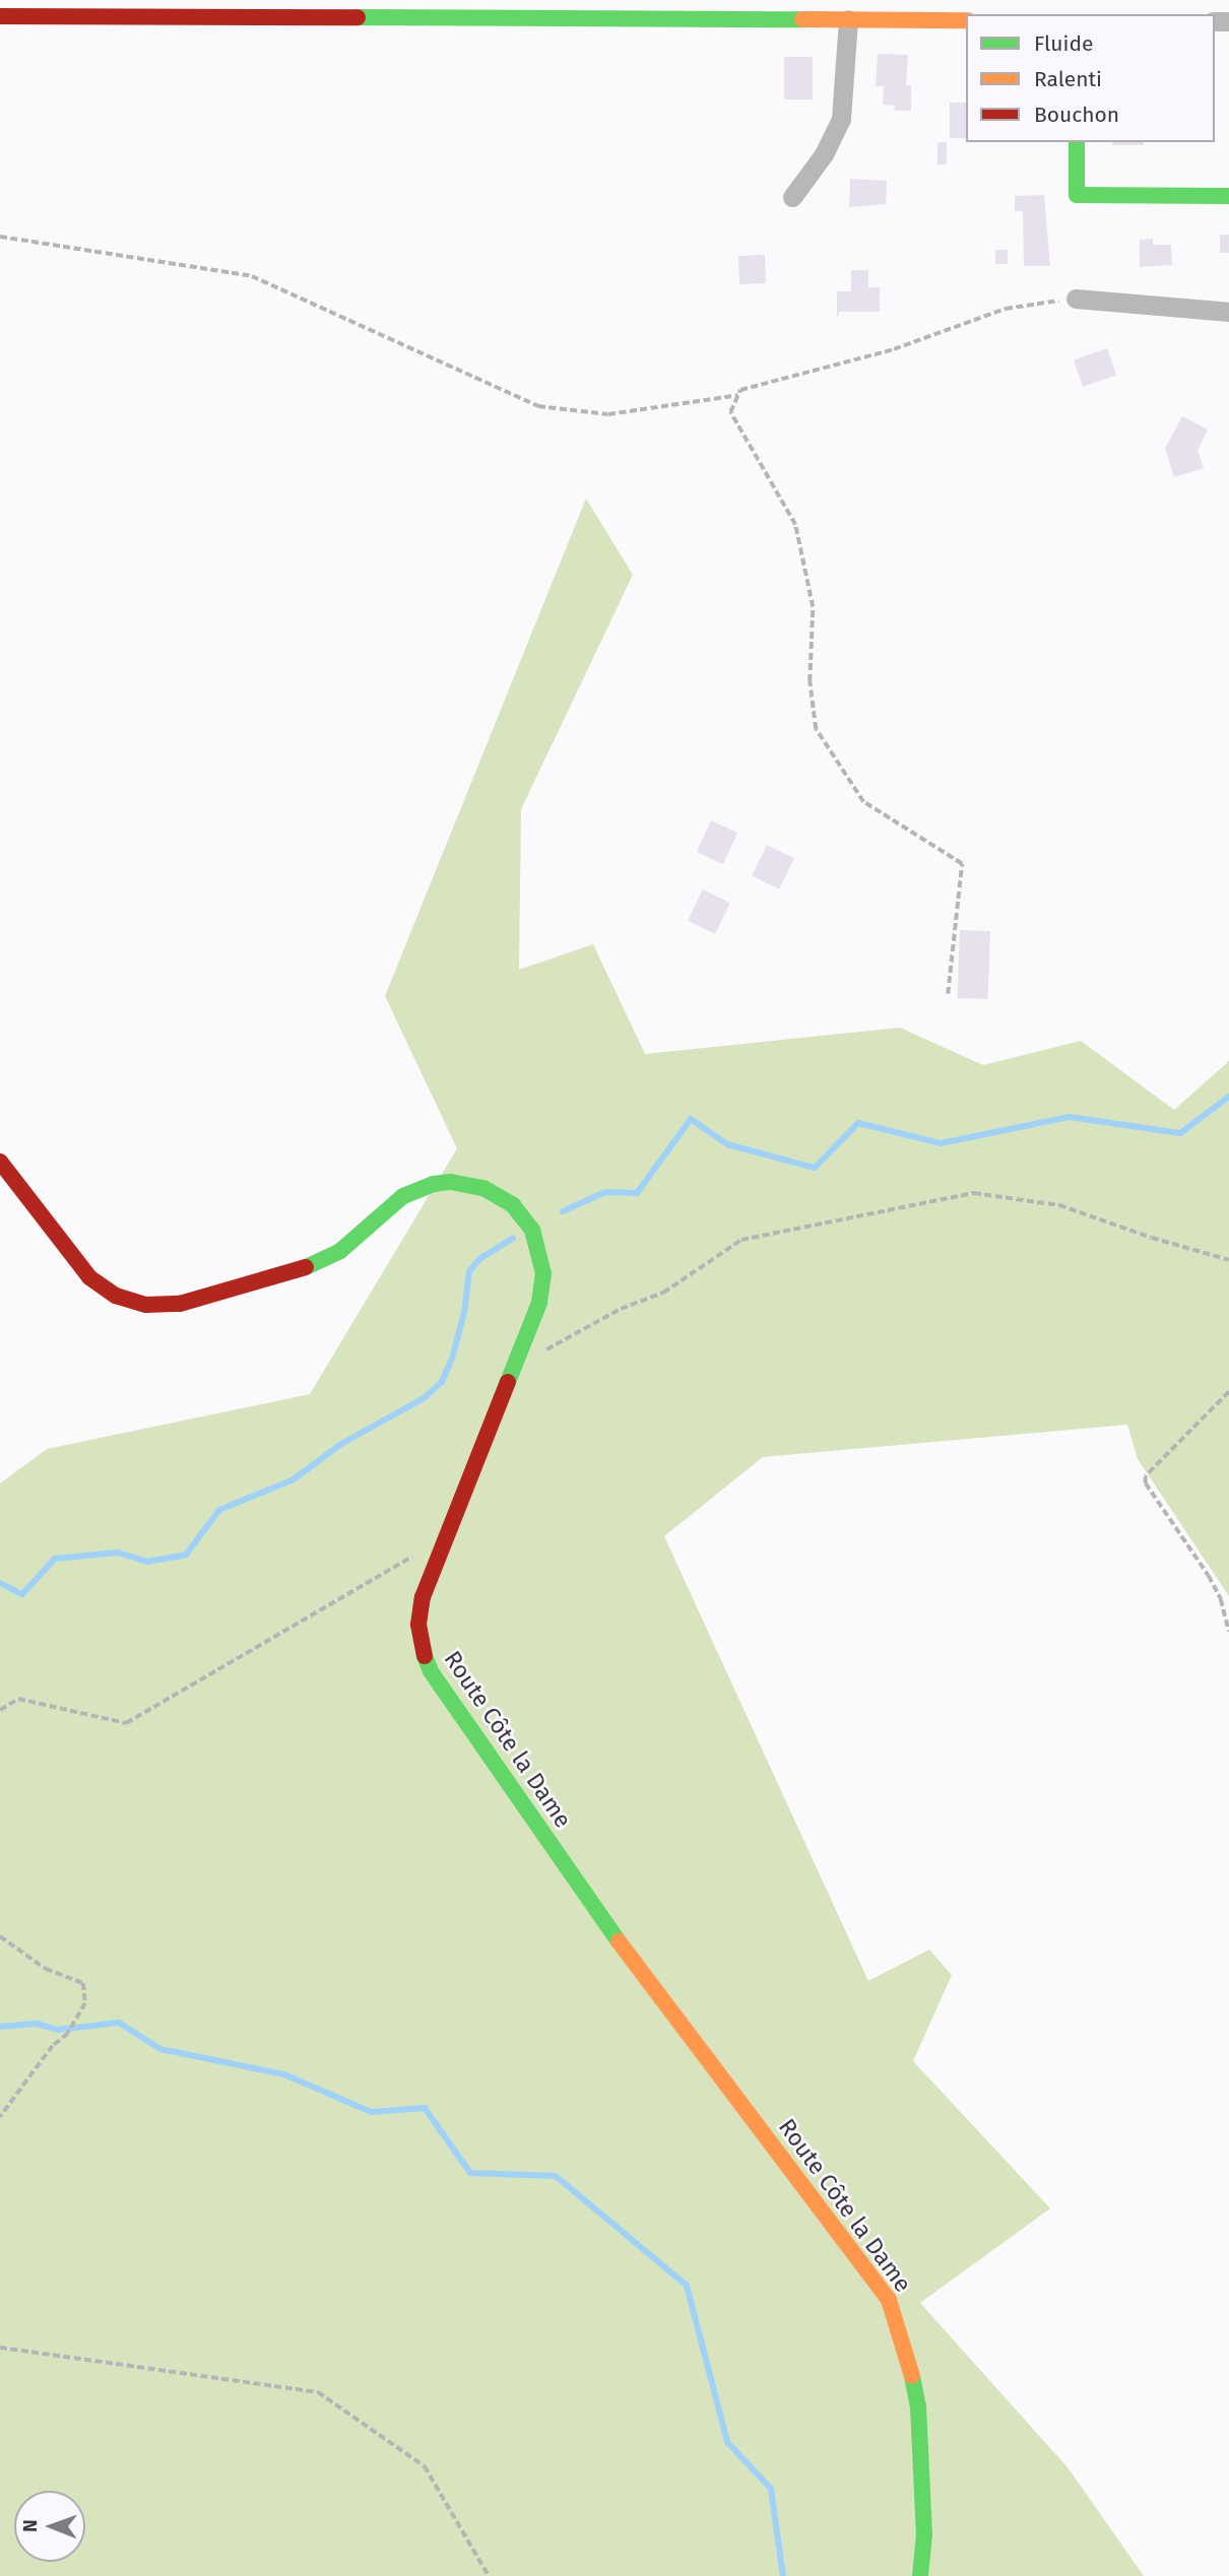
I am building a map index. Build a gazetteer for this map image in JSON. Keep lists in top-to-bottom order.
{
  "streets": {
    "street": ["Route Côte la Dame"]
  },
  "legend": ["Fluide", "Ralenti", "Bouchon"],
  "north": "left"
}
